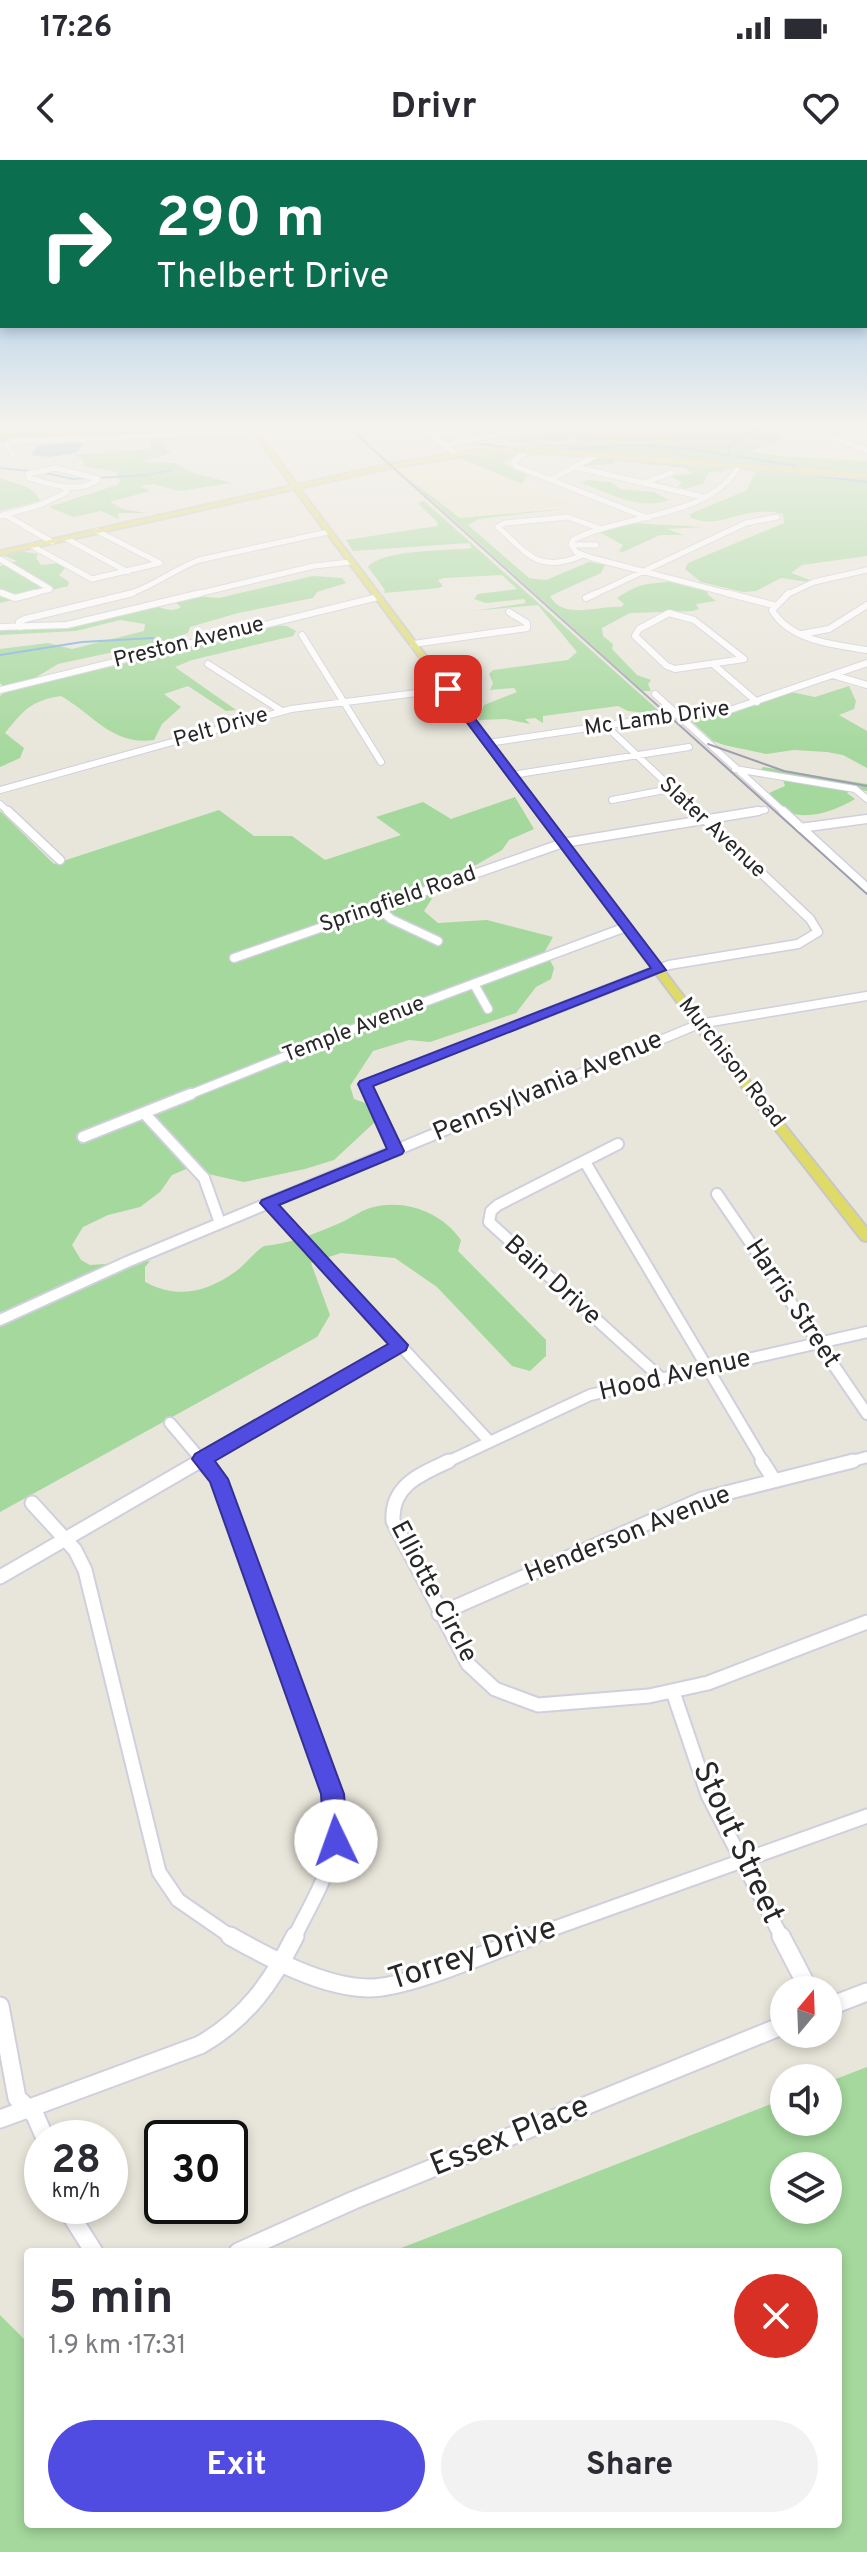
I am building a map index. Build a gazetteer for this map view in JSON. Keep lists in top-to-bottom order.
{
  "streets": {
    "main road": ["Murchison Road"],
    "street": [
      "Preston Avenue",
      "Mc Lamb Drive",
      "Pelt Drive",
      "Slater Avenue",
      "Springfield Road",
      "Temple Avenue",
      "Pennsylvania Avenue",
      "Bain Drive",
      "Harris Street",
      "Hood Avenue",
      "Henderson Avenue",
      "Elliotte Circle",
      "Stout Street",
      "Torrey Drive",
      "Essex Place"
    ]
  },
  "crossings": [
    ["Preston Avenue", "Murchison Road"],
    ["Mc Lamb Drive", "Slater Avenue"],
    ["Mc Lamb Drive", "Murchison Road"],
    ["Pelt Drive", "Murchison Road"],
    ["Slater Avenue", "Springfield Road"],
    ["Slater Avenue", "Murchison Road"],
    ["Springfield Road", "Murchison Road"],
    ["Temple Avenue", "Murchison Road"],
    ["Murchison Road", "Pennsylvania Avenue"],
    ["Bain Drive", "Hood Avenue"],
    ["Harris Street", "Hood Avenue"],
    ["Hood Avenue", "Elliotte Circle"],
    ["Henderson Avenue", "Elliotte Circle"],
    ["Elliotte Circle", "Stout Street"],
    ["Stout Street", "Torrey Drive"]
  ],
  "north": "top",
  "page": {
    "status": "17:26",
    "header": "Drivr",
    "turn": ["290 m", "Thelbert Drive"],
    "speed": "28 km/h",
    "limit": "30",
    "heading": ["5 min", "1.9 km · 17:31"],
    "buttons": ["Exit", "Share"]
  }
}
